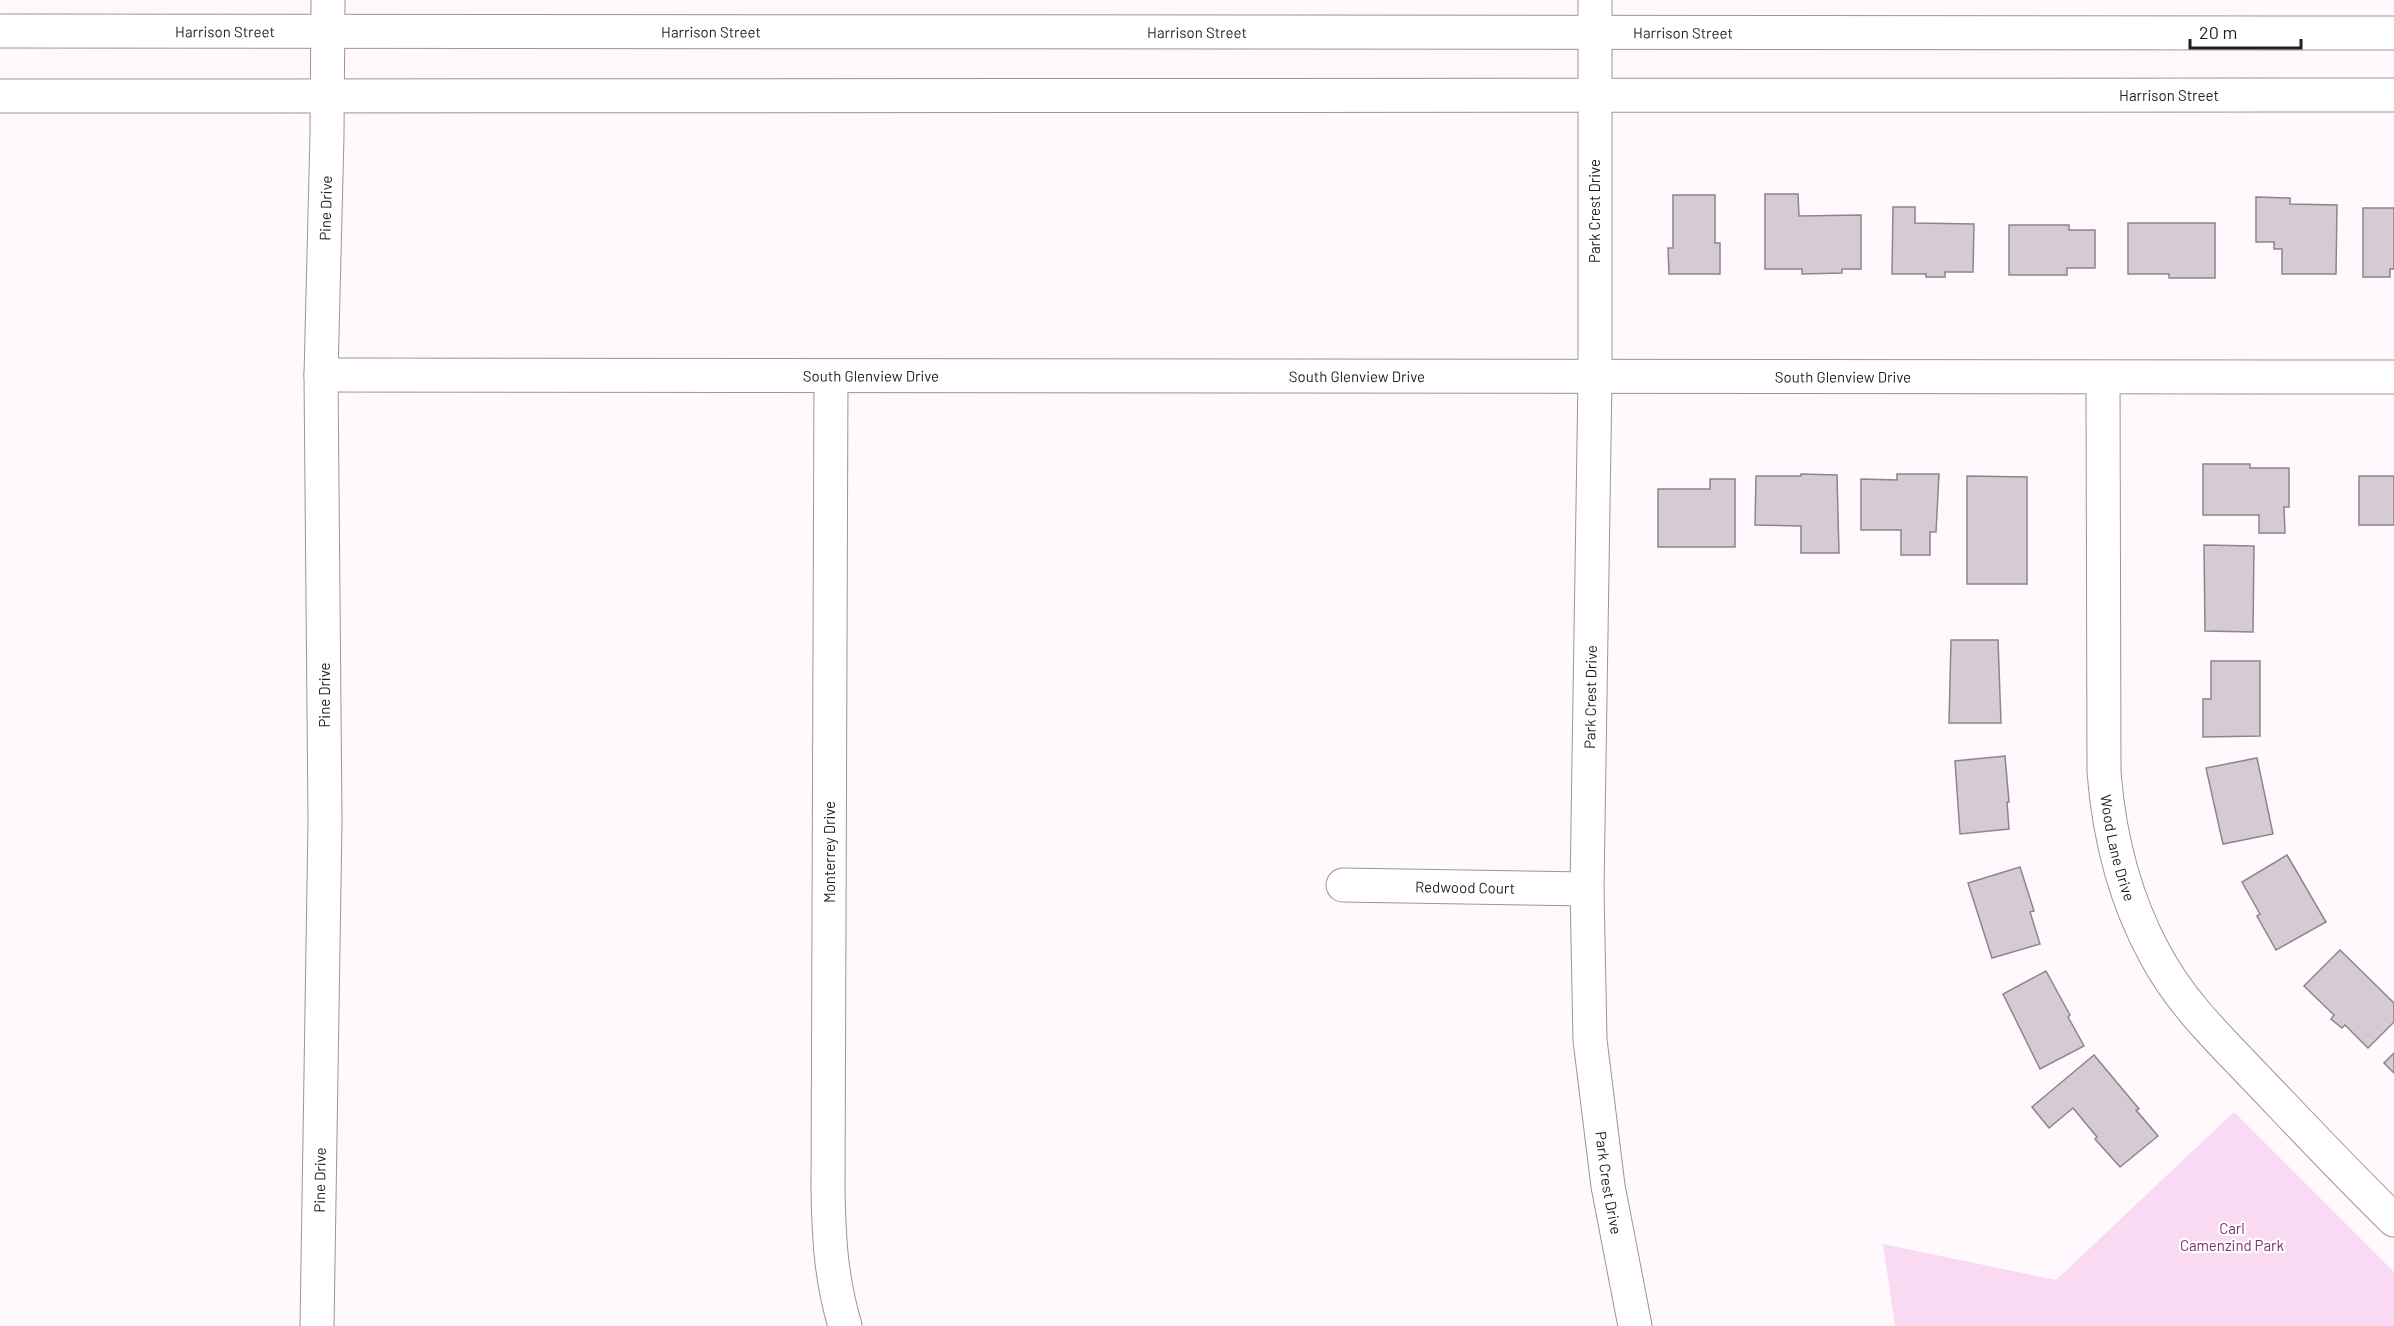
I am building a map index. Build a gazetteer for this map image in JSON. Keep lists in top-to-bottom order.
{
  "streets": {
    "street": [
      "Harrison Street",
      "Pine Drive",
      "Park Crest Drive",
      "South Glenview Drive",
      "Wood Lane Drive",
      "Monterrey Drive",
      "Redwood Court"
    ]
  },
  "crossings": [
    ["Harrison Street", "Pine Drive"],
    ["Harrison Street", "Park Crest Drive"],
    ["Pine Drive", "South Glenview Drive"],
    ["Park Crest Drive", "South Glenview Drive"],
    ["Park Crest Drive", "Redwood Court"],
    ["South Glenview Drive", "Wood Lane Drive"],
    ["South Glenview Drive", "Monterrey Drive"]
  ],
  "parks": ["Carl Camenzind Park"],
  "scale_bar": "20 m"
}
